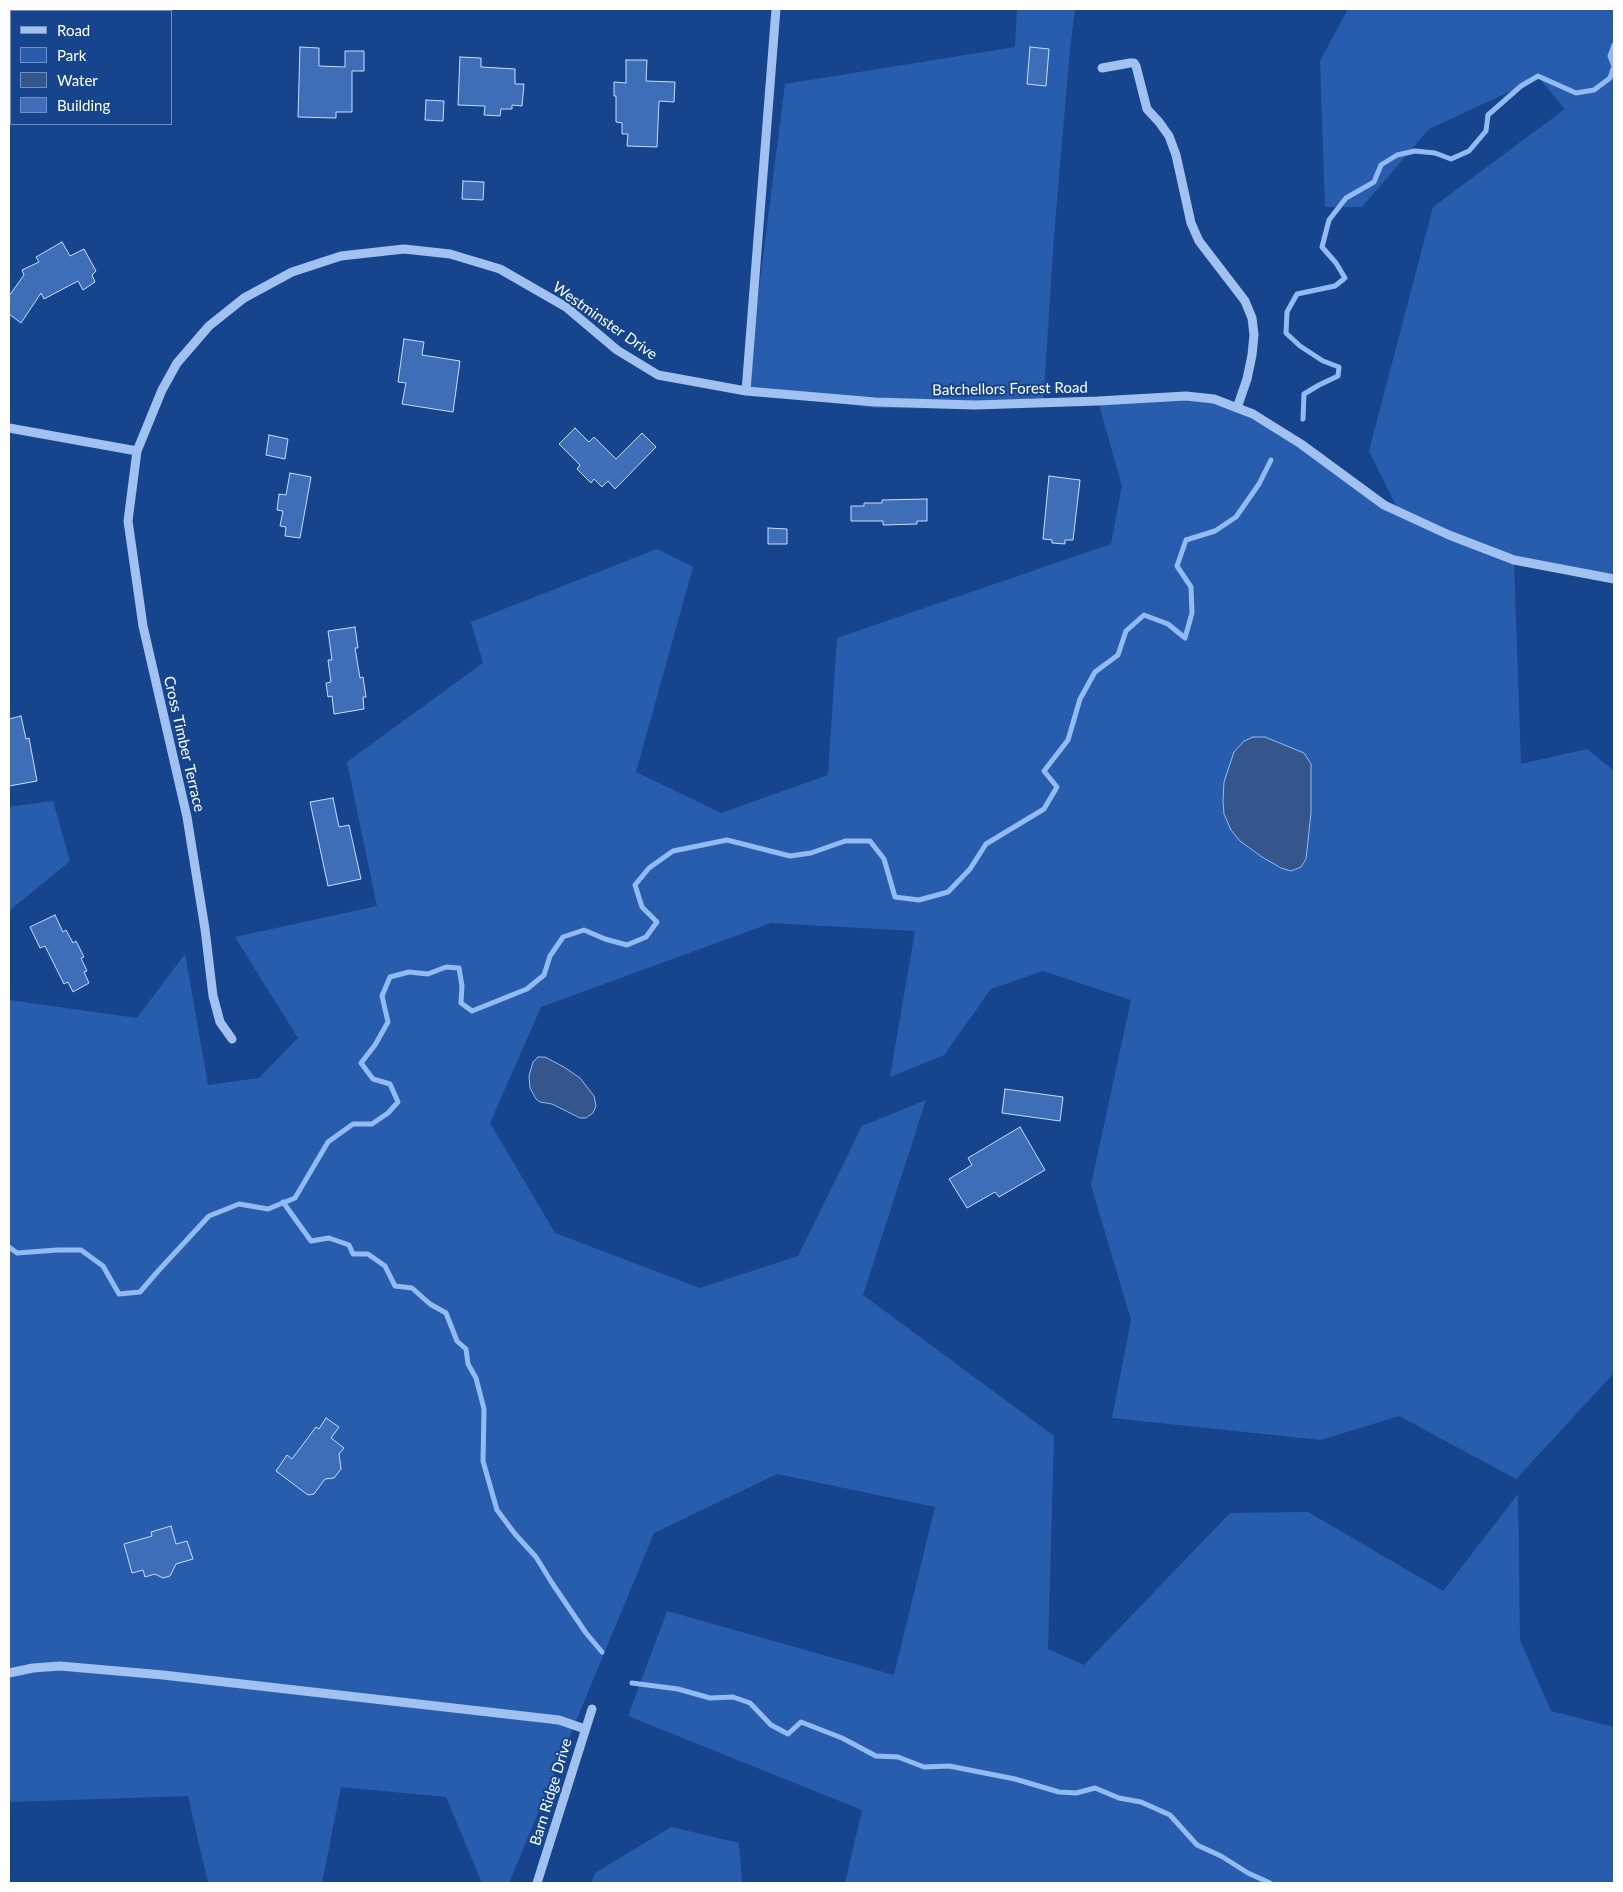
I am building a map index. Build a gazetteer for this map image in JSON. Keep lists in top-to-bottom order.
{
  "streets": {
    "street": [
      "Westminster Drive",
      "Batchellors Forest Road",
      "Cross Timber Terrace",
      "Barn Ridge Drive"
    ]
  },
  "crossings": [
    ["Westminster Drive", "Batchellors Forest Road"],
    ["Westminster Drive", "Cross Timber Terrace"]
  ],
  "legend": [
    "Road",
    "Park",
    "Water",
    "Building"
  ]
}
